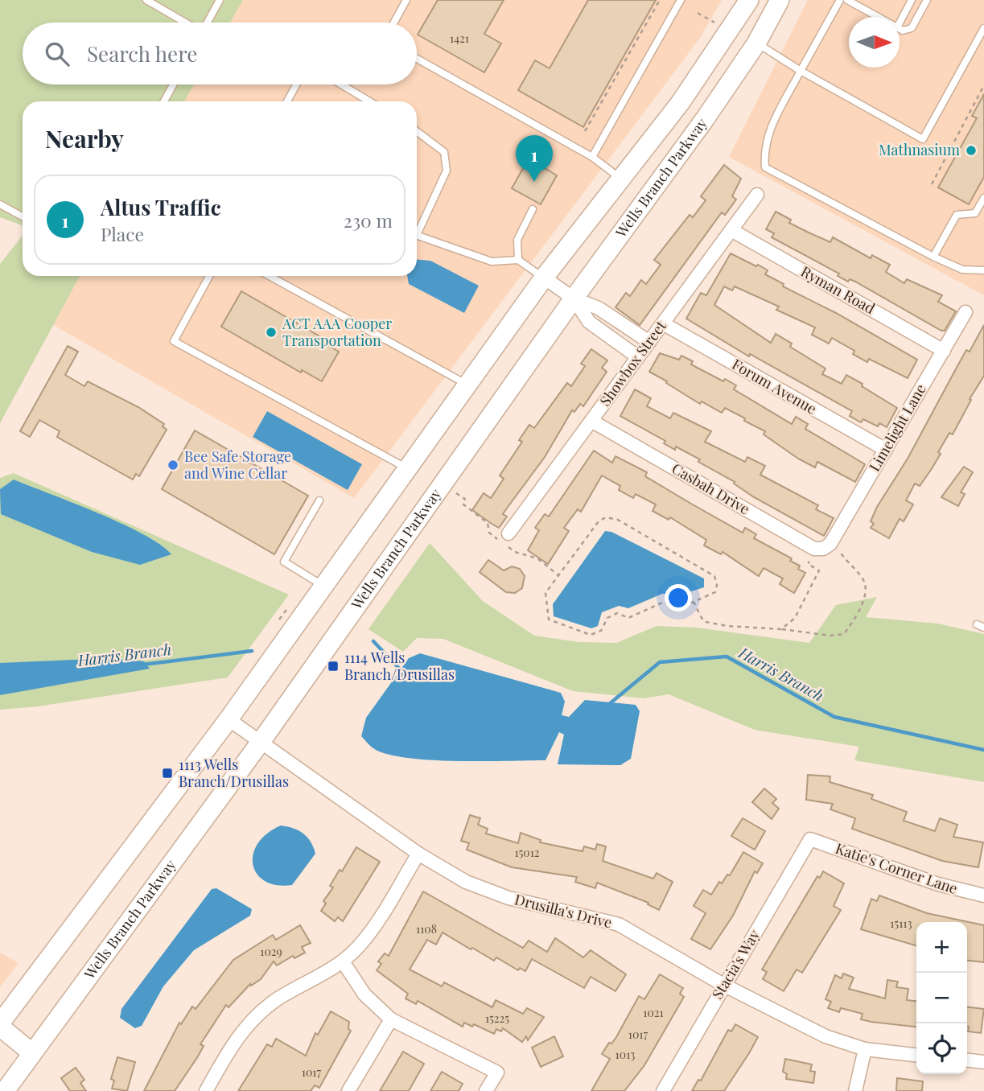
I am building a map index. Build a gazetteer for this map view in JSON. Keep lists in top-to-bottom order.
{
  "streets": {
    "main road": ["Wells Branch Parkway"],
    "street": [
      "Ryman Road",
      "Showbox Street",
      "Forum Avenue",
      "Limelight Lane",
      "Casbah Drive",
      "Katie's Corner Lane",
      "Drusilla's Drive",
      "Stacia's Way"
    ]
  },
  "crossings": [
    ["Wells Branch Parkway", "Drusilla's Drive"],
    ["Ryman Road", "Showbox Street"],
    ["Ryman Road", "Limelight Lane"],
    ["Showbox Street", "Forum Avenue"],
    ["Showbox Street", "Casbah Drive"],
    ["Forum Avenue", "Limelight Lane"],
    ["Limelight Lane", "Casbah Drive"],
    ["Katie's Corner Lane", "Stacia's Way"],
    ["Drusilla's Drive", "Stacia's Way"]
  ],
  "water": ["Harris Branch"],
  "places": {
    "other": ["Mathnasium", "ACT AAA Cooper Transportation", "Bee Safe Storage and Wine Cellar"],
    "transit": ["1114 Wells Branch/Drusillas", "1113 Wells Branch/Drusillas"]
  },
  "house_numbers": [
    "1421",
    "15012",
    "15113",
    "1108",
    "1029",
    "1021",
    "15225",
    "1017",
    "1013",
    "1017"
  ],
  "north": "right",
  "page": {
    "search": "Search here",
    "heading": "Nearby",
    "pins": "1",
    "list": [
      {
        "mark": "1",
        "name": "Altus Traffic",
        "note": "Place",
        "value": "230 m"
      }
    ],
    "map_buttons": ["+", "−"]
  }
}
